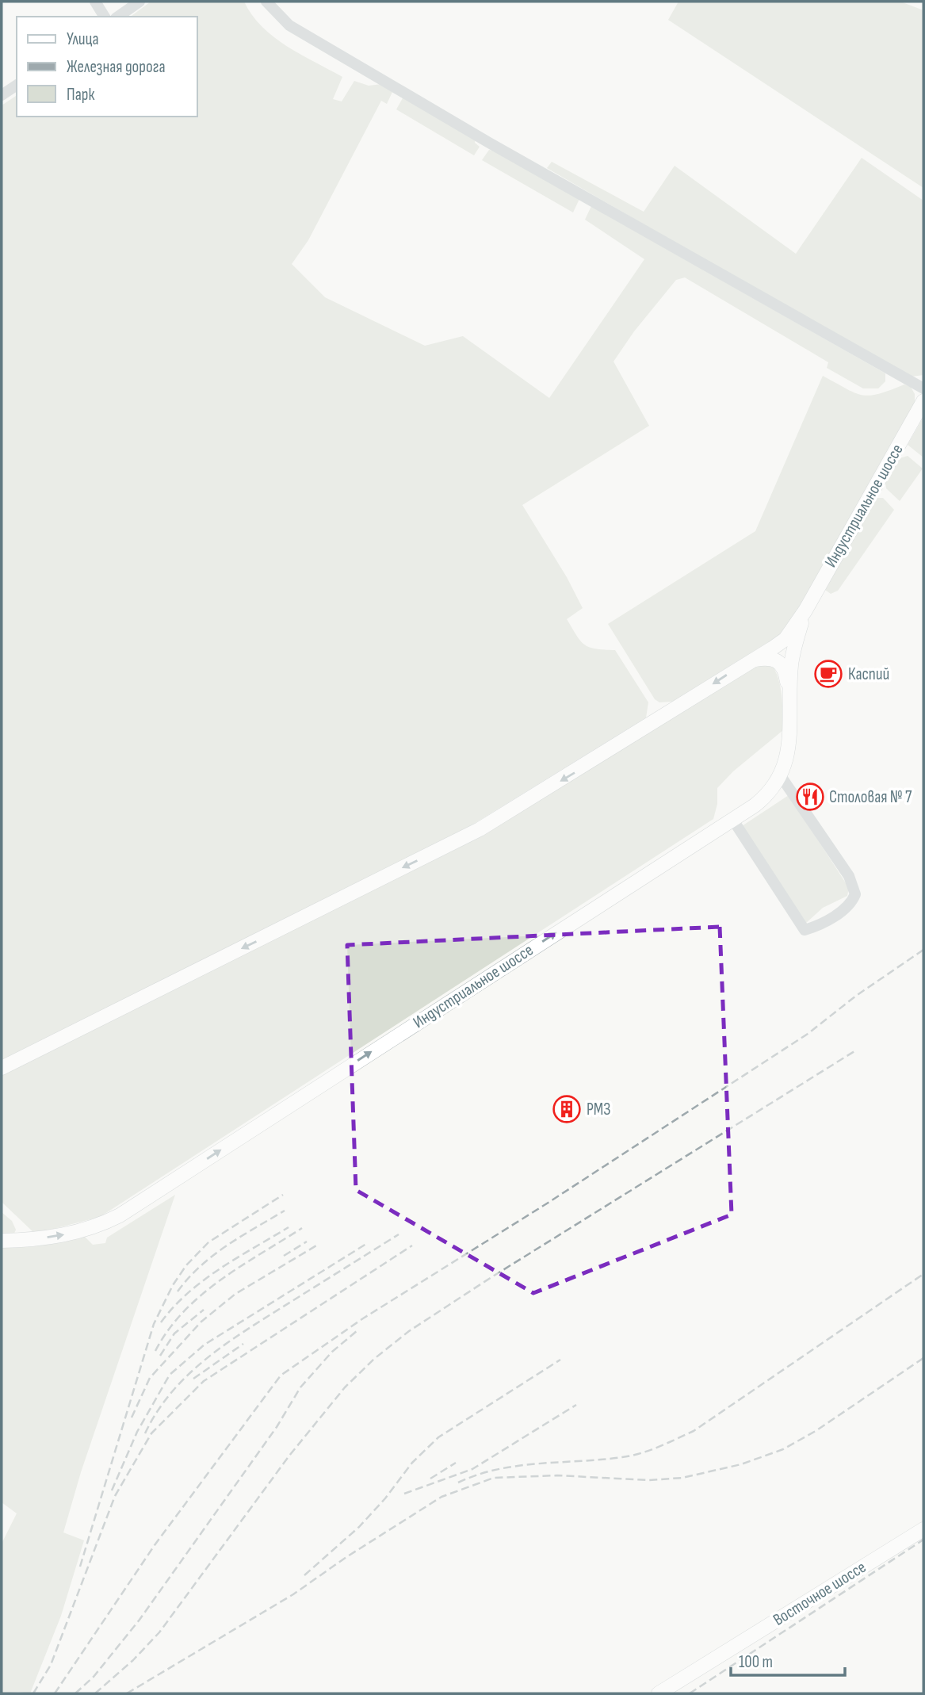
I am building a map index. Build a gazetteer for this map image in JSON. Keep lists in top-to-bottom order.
{
  "streets": {
    "main road": ["Индустриальное шоссе", "Восточное шоссе"]
  },
  "places": {
    "cafe": ["Каспий"],
    "restaurant": ["Столовая № 7"],
    "building": ["РМЗ"]
  },
  "legend": ["Улица", "Железная дорога", "Парк"],
  "scale_bar": "100 m"
}
